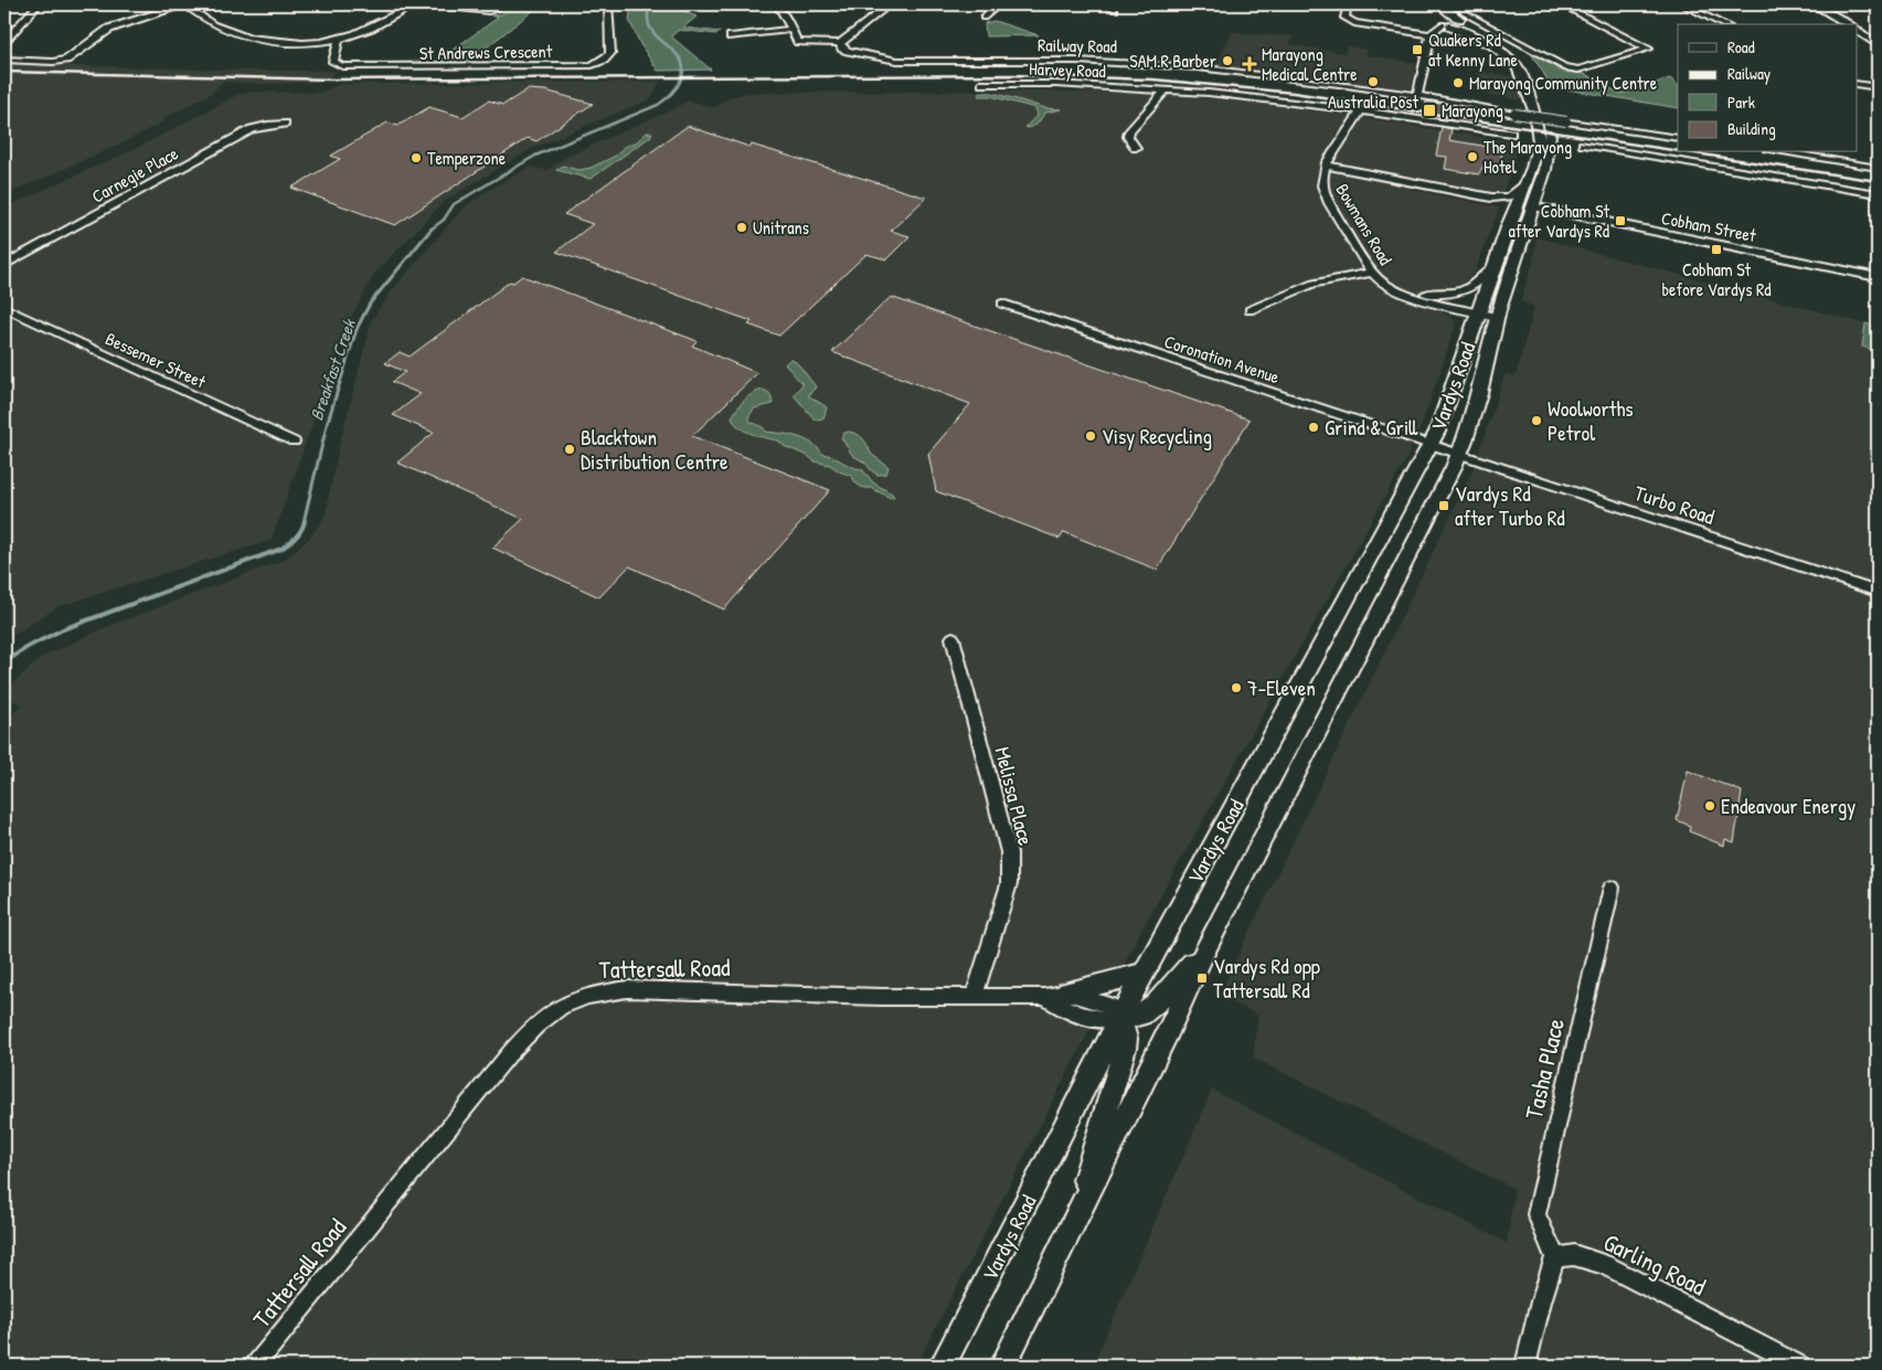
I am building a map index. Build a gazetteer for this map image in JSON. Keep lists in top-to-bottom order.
{
  "streets": {
    "main road": ["Vardys Road"],
    "street": [
      "Railway Road",
      "St Andrews Crescent",
      "Harvey Road",
      "Carnegie Place",
      "Bowmans Road",
      "Cobham Street",
      "Coronation Avenue",
      "Bessemer Street",
      "Turbo Road",
      "Melissa Place",
      "Tattersall Road",
      "Tasha Place",
      "Garling Road"
    ]
  },
  "crossings": [
    ["Harvey Road", "Bowmans Road"],
    ["Bowmans Road", "Vardys Road"],
    ["Cobham Street", "Vardys Road"],
    ["Coronation Avenue", "Vardys Road"],
    ["Coronation Avenue", "Turbo Road"],
    ["Vardys Road", "Turbo Road"],
    ["Vardys Road", "Tattersall Road"],
    ["Melissa Place", "Tattersall Road"],
    ["Tasha Place", "Garling Road"]
  ],
  "water": ["Breakfast Creek"],
  "places": {
    "transit": [
      "Quakers Rd at Kenny Lane",
      "Marayong",
      "Cobham St after Vardys Rd",
      "Cobham St before Vardys Rd",
      "Vardys Rd after Turbo Rd",
      "Vardys Rd opp Tattersall Rd"
    ],
    "other": [
      "SAM.R Barber",
      "Australia Post",
      "Marayong Community Centre",
      "The Marayong Hotel",
      "Temperzone",
      "Unitrans",
      "Woolworths Petrol",
      "Grind & Grill",
      "Visy Recycling",
      "Blacktown Distribution Centre",
      "7-Eleven",
      "Endeavour Energy"
    ],
    "health": ["Marayong Medical Centre"]
  },
  "legend": [
    "Road",
    "Railway",
    "Park",
    "Building"
  ]
}
